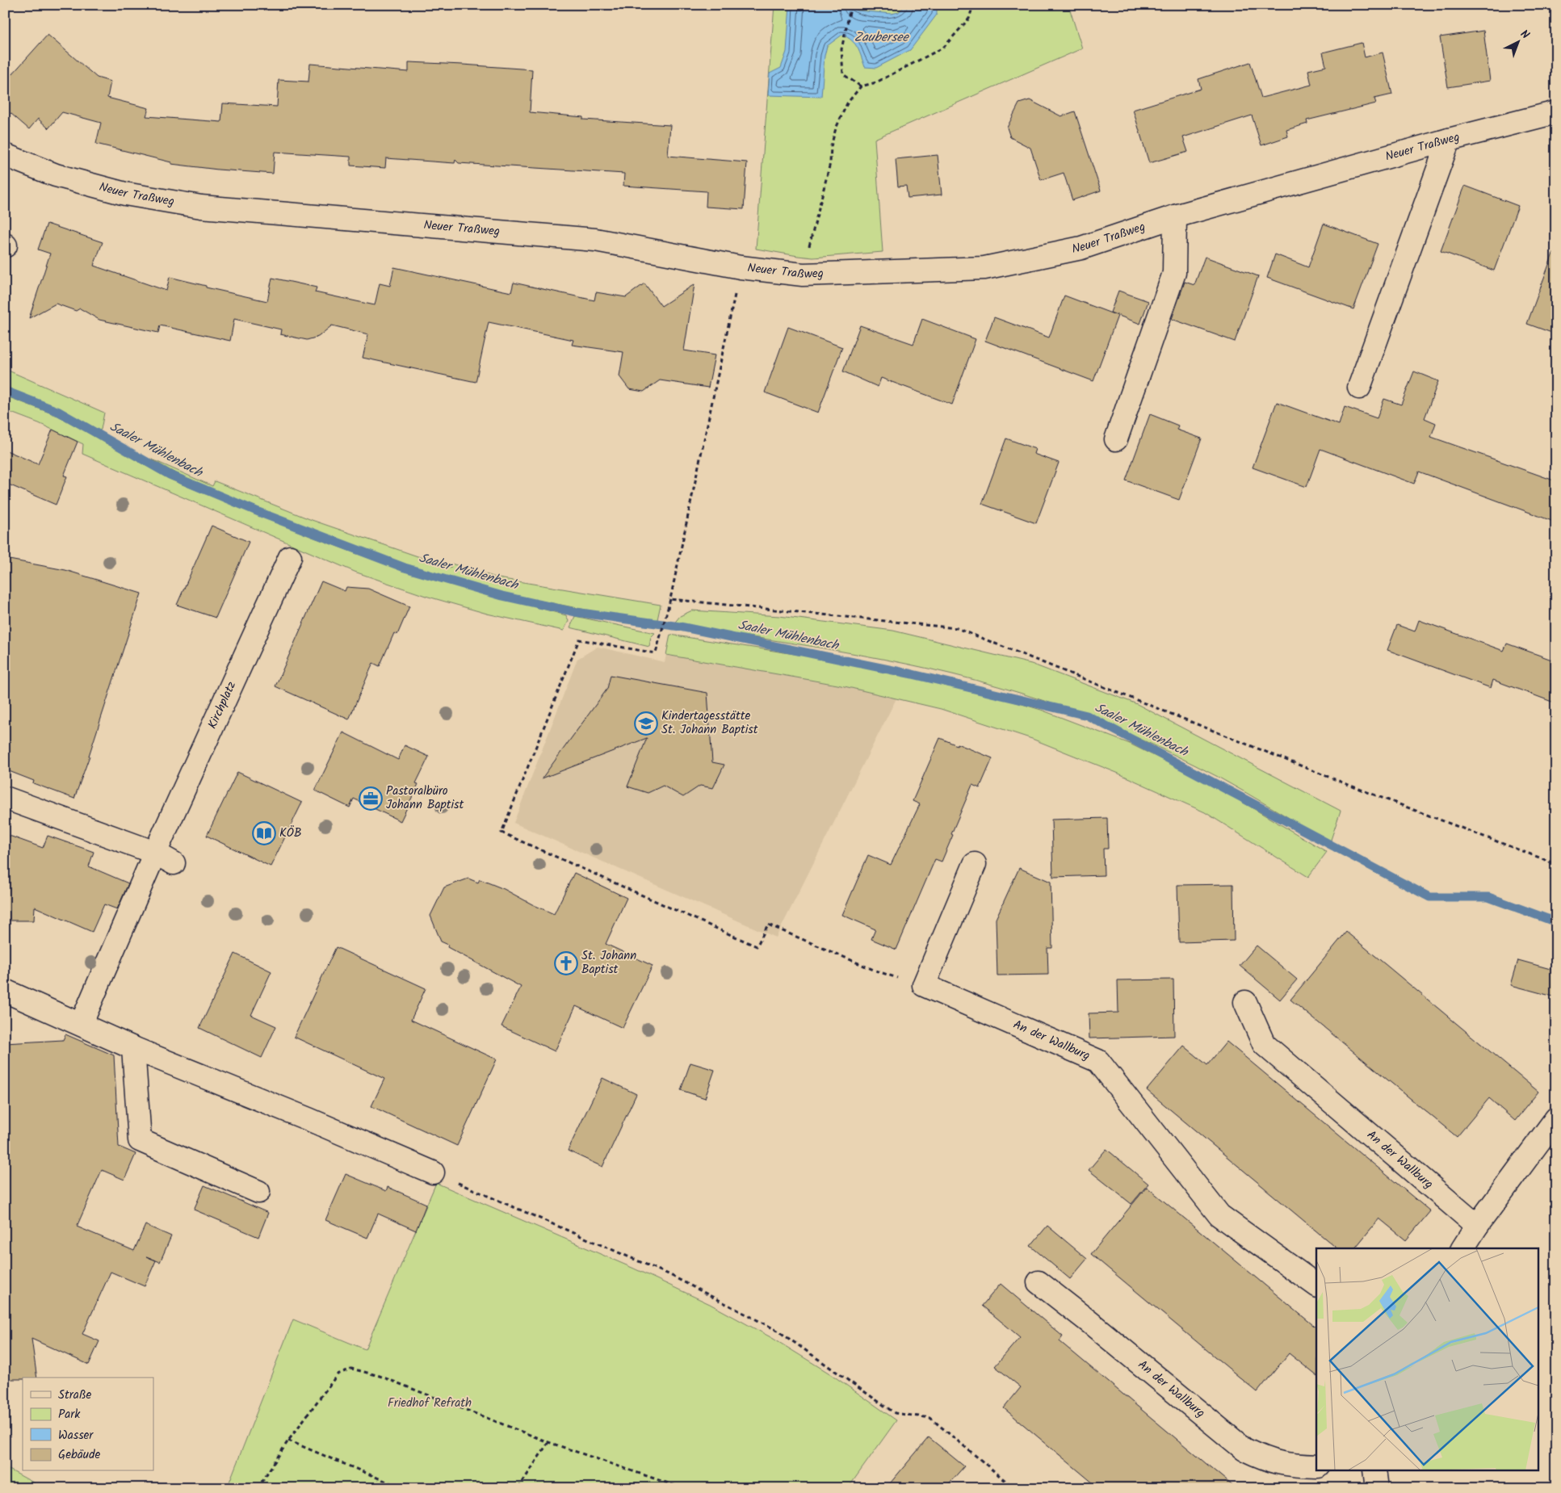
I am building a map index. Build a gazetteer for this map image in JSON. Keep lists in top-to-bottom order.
{
  "streets": {
    "street": ["Neuer Traßweg", "Kirchplatz", "An der Wallburg"]
  },
  "water": ["Zaubersee", "Saaler Mühlenbach"],
  "parks": ["Friedhof Refrath"],
  "places": {
    "school or university": ["Kindertagesstätte St. Johann Baptist"],
    "office": ["Pastoralbüro Johann Baptist"],
    "library": ["KÖB"],
    "church": ["St. Johann Baptist"]
  },
  "legend": [
    "Straße",
    "Park",
    "Wasser",
    "Gebäude"
  ],
  "north": "top right"
}
